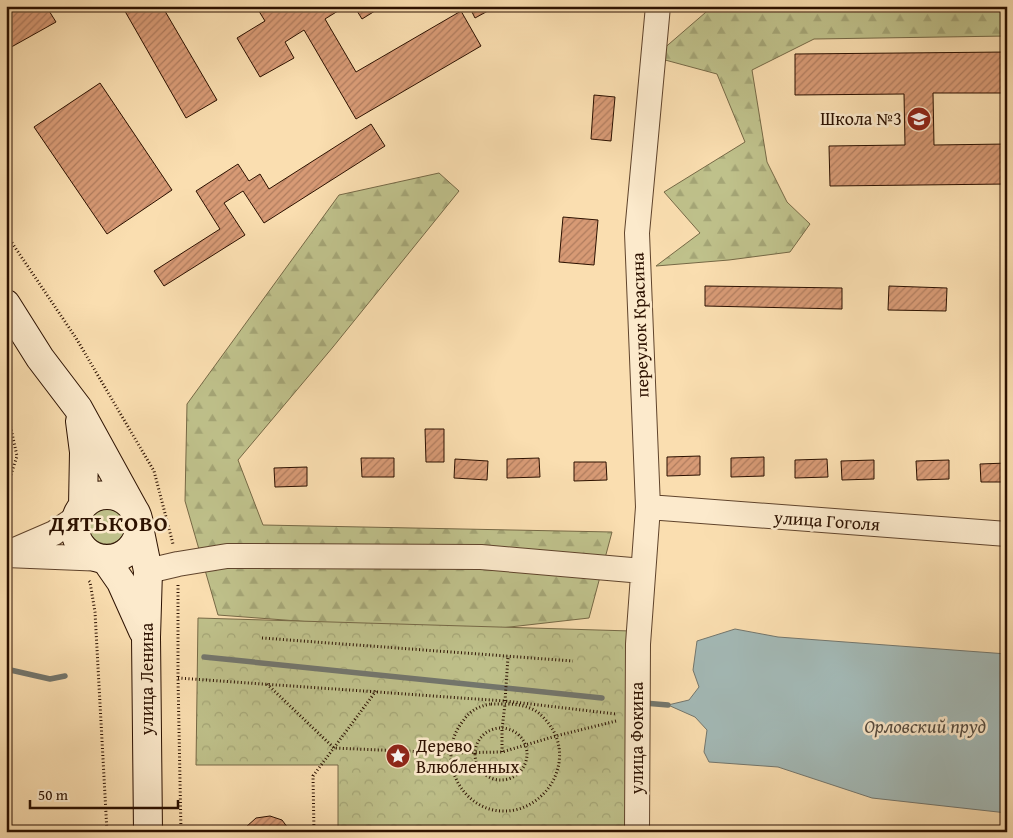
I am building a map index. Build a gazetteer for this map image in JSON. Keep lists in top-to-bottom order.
{
  "streets": {
    "main road": ["улица Ленина"],
    "street": ["переулок Красина", "улица Гоголя", "улица Фокина"]
  },
  "crossings": [
    ["переулок Красина", "улица Гоголя"],
    ["переулок Красина", "улица Фокина"]
  ],
  "districts": ["ДЯТЬКОВО"],
  "water": ["Орловский пруд"],
  "places": {
    "school or university": ["Школа №3"],
    "place": ["Дерево Влюбленных"]
  },
  "scale_bar": "50 m"
}
